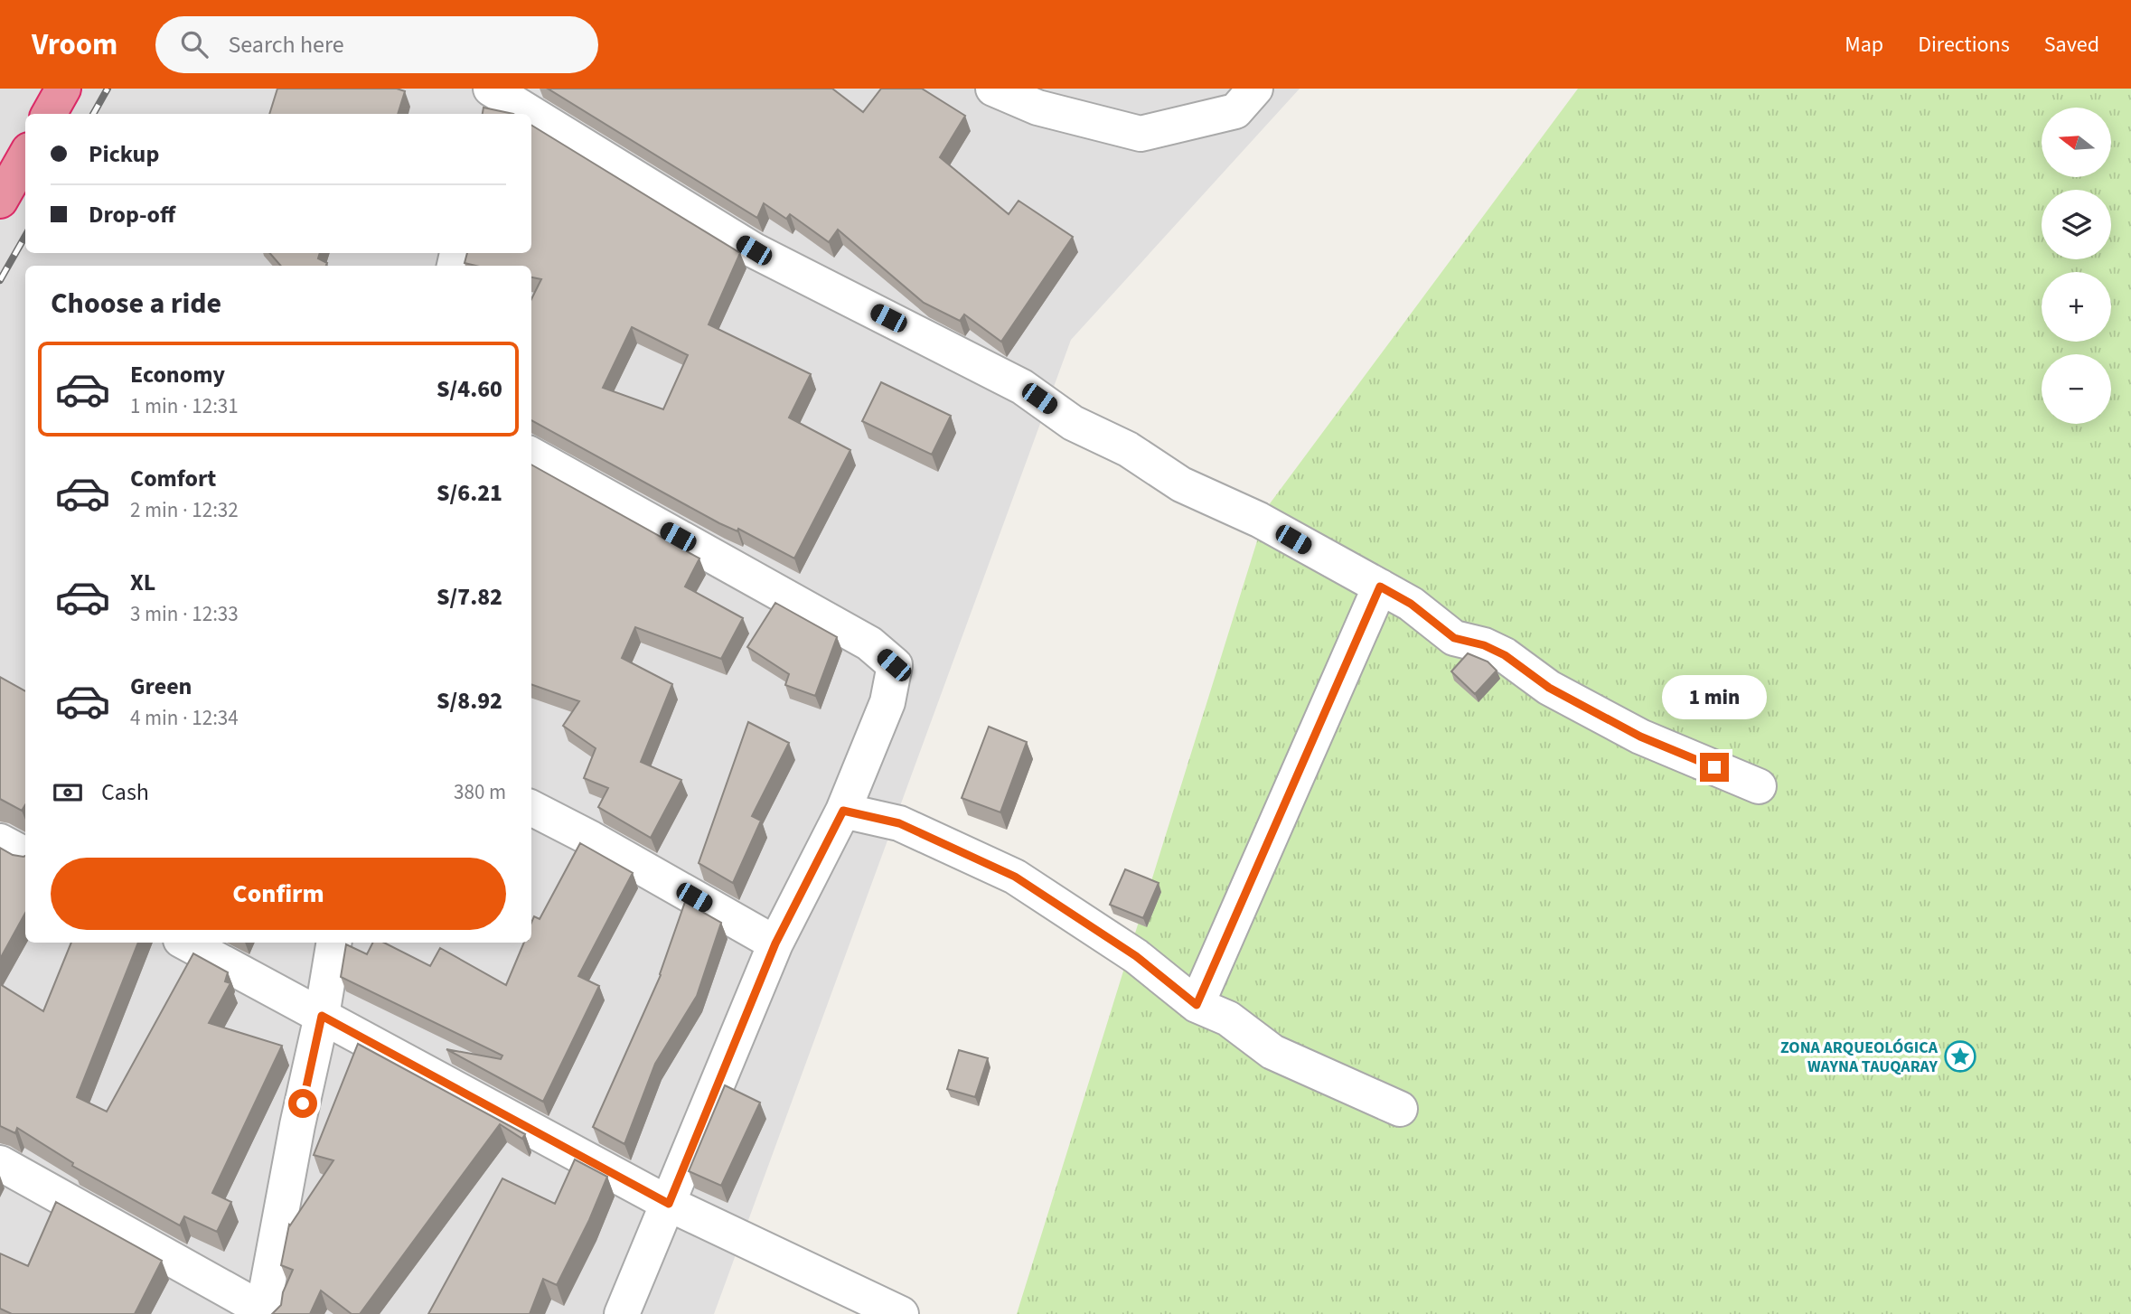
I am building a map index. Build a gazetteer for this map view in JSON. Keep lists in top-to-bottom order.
{
  "places": {
    "place": ["ZONA ARQUEOLÓGICA WAYNA TAUQARAY"]
  },
  "north": "left",
  "page": {
    "header": "Vroom",
    "search": "Search here",
    "nav": ["Map", "Directions", "Saved"],
    "map_buttons": ["+", "−"],
    "banner": ["Pickup", "Drop-off"],
    "heading": "Choose a ride",
    "list": [
      {
        "name": "Economy",
        "note": "1 min · 12:31",
        "value": "S/4.60"
      },
      {
        "name": "Comfort",
        "note": "2 min · 12:32",
        "value": "S/6.21"
      },
      {
        "name": "XL",
        "note": "3 min · 12:33",
        "value": "S/7.82"
      },
      {
        "name": "Green",
        "note": "4 min · 12:34",
        "value": "S/8.92"
      }
    ],
    "bubble": "1 min",
    "pay": ["Cash", "380 m"],
    "buttons": "Confirm"
  }
}
